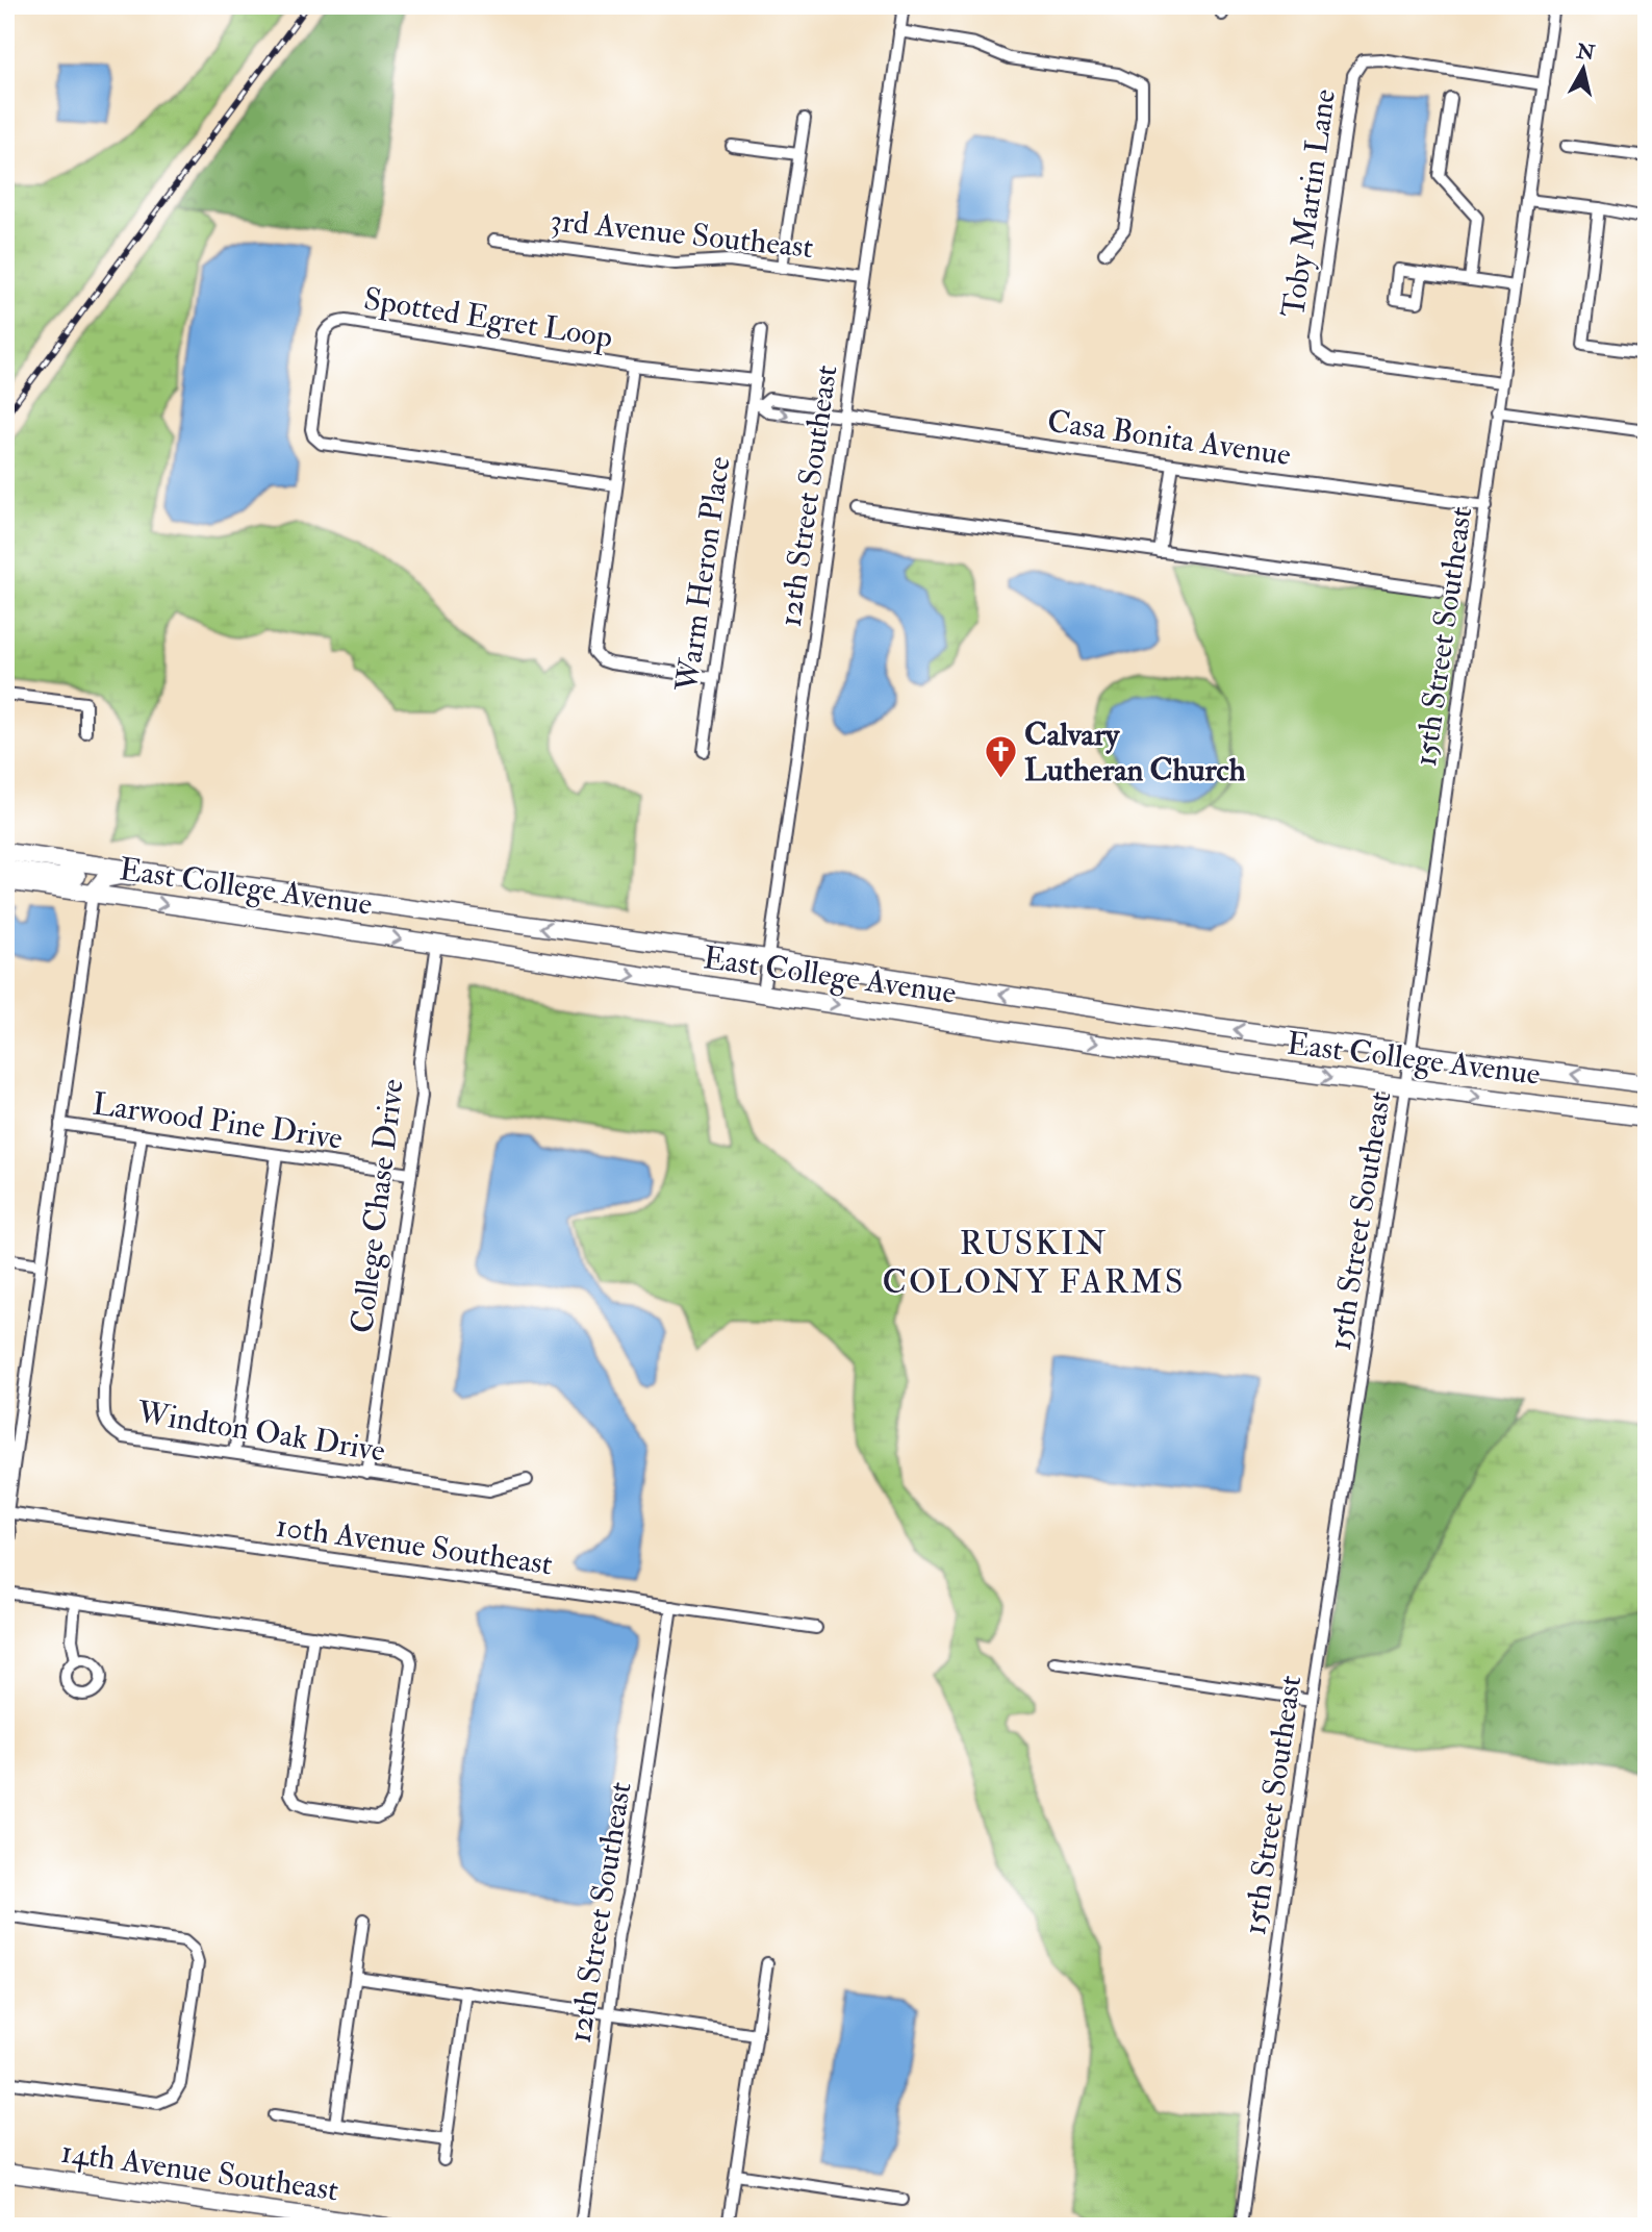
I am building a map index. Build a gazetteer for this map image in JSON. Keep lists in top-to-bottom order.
{
  "streets": {
    "main road": ["East College Avenue", "14th Avenue Southeast"],
    "street": [
      "Toby Martin Lane",
      "3rd Avenue Southeast",
      "Spotted Egret Loop",
      "Casa Bonita Avenue",
      "12th Street Southeast",
      "Warm Heron Place",
      "15th Street Southeast",
      "Larwood Pine Drive",
      "College Chase Drive",
      "Windton Oak Drive",
      "10th Avenue Southeast"
    ]
  },
  "crossings": [
    ["Toby Martin Lane", "15th Street Southeast"],
    ["3rd Avenue Southeast", "12th Street Southeast"],
    ["Spotted Egret Loop", "Warm Heron Place"],
    ["Casa Bonita Avenue", "12th Street Southeast"],
    ["Casa Bonita Avenue", "Warm Heron Place"],
    ["Casa Bonita Avenue", "15th Street Southeast"],
    ["12th Street Southeast", "East College Avenue"],
    ["12th Street Southeast", "10th Avenue Southeast"],
    ["15th Street Southeast", "East College Avenue"],
    ["East College Avenue", "College Chase Drive"],
    ["Larwood Pine Drive", "College Chase Drive"],
    ["Larwood Pine Drive", "Windton Oak Drive"],
    ["College Chase Drive", "Windton Oak Drive"]
  ],
  "districts": ["RUSKIN COLONY FARMS"],
  "places": {
    "church": ["Calvary Lutheran Church"]
  },
  "north": "top"
}
